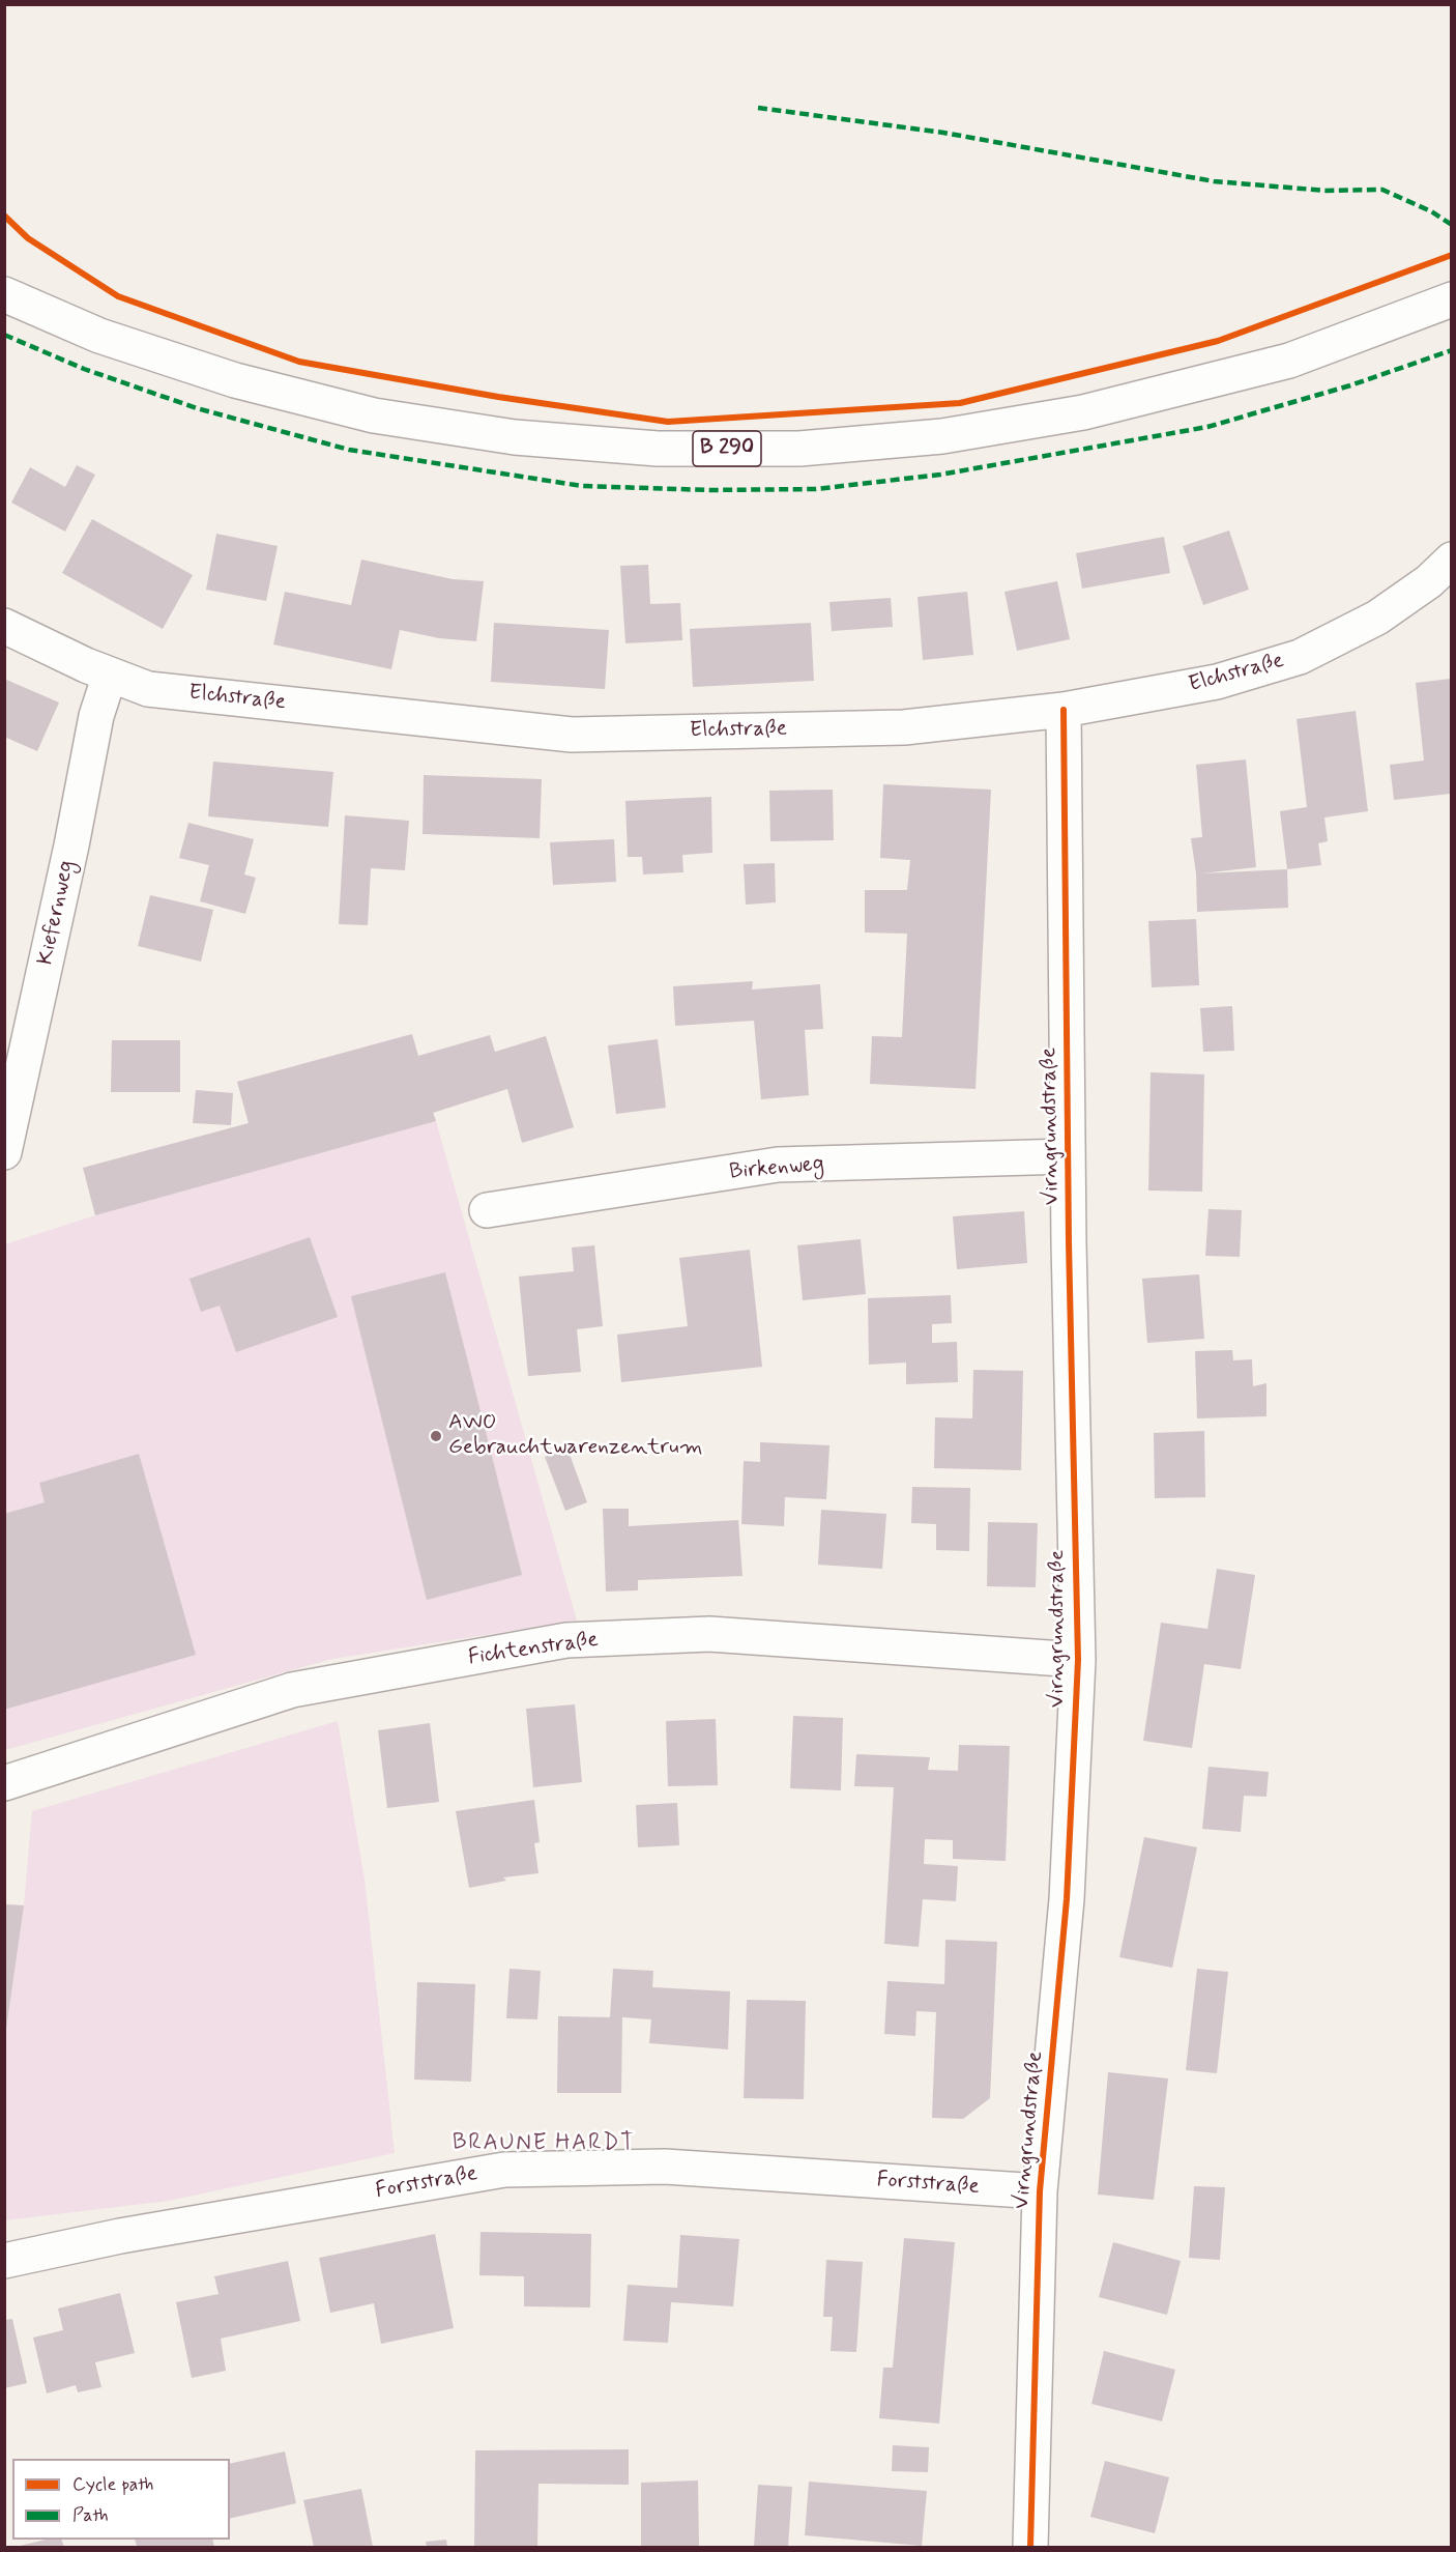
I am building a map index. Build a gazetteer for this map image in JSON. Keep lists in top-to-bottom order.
{
  "streets": {
    "street": [
      "B 290",
      "Elchstraße",
      "Kiefernweg",
      "Virngrundstraße",
      "Birkenweg",
      "Fichtenstraße",
      "Forststraße"
    ]
  },
  "crossings": [
    ["Elchstraße", "Kiefernweg"],
    ["Elchstraße", "Virngrundstraße"],
    ["Virngrundstraße", "Birkenweg"],
    ["Virngrundstraße", "Fichtenstraße"],
    ["Virngrundstraße", "Forststraße"]
  ],
  "districts": ["BRAUNE HARDT"],
  "places": ["AWO Gebrauchtwarenzentrum"],
  "legend": ["Cycle path", "Path"]
}
